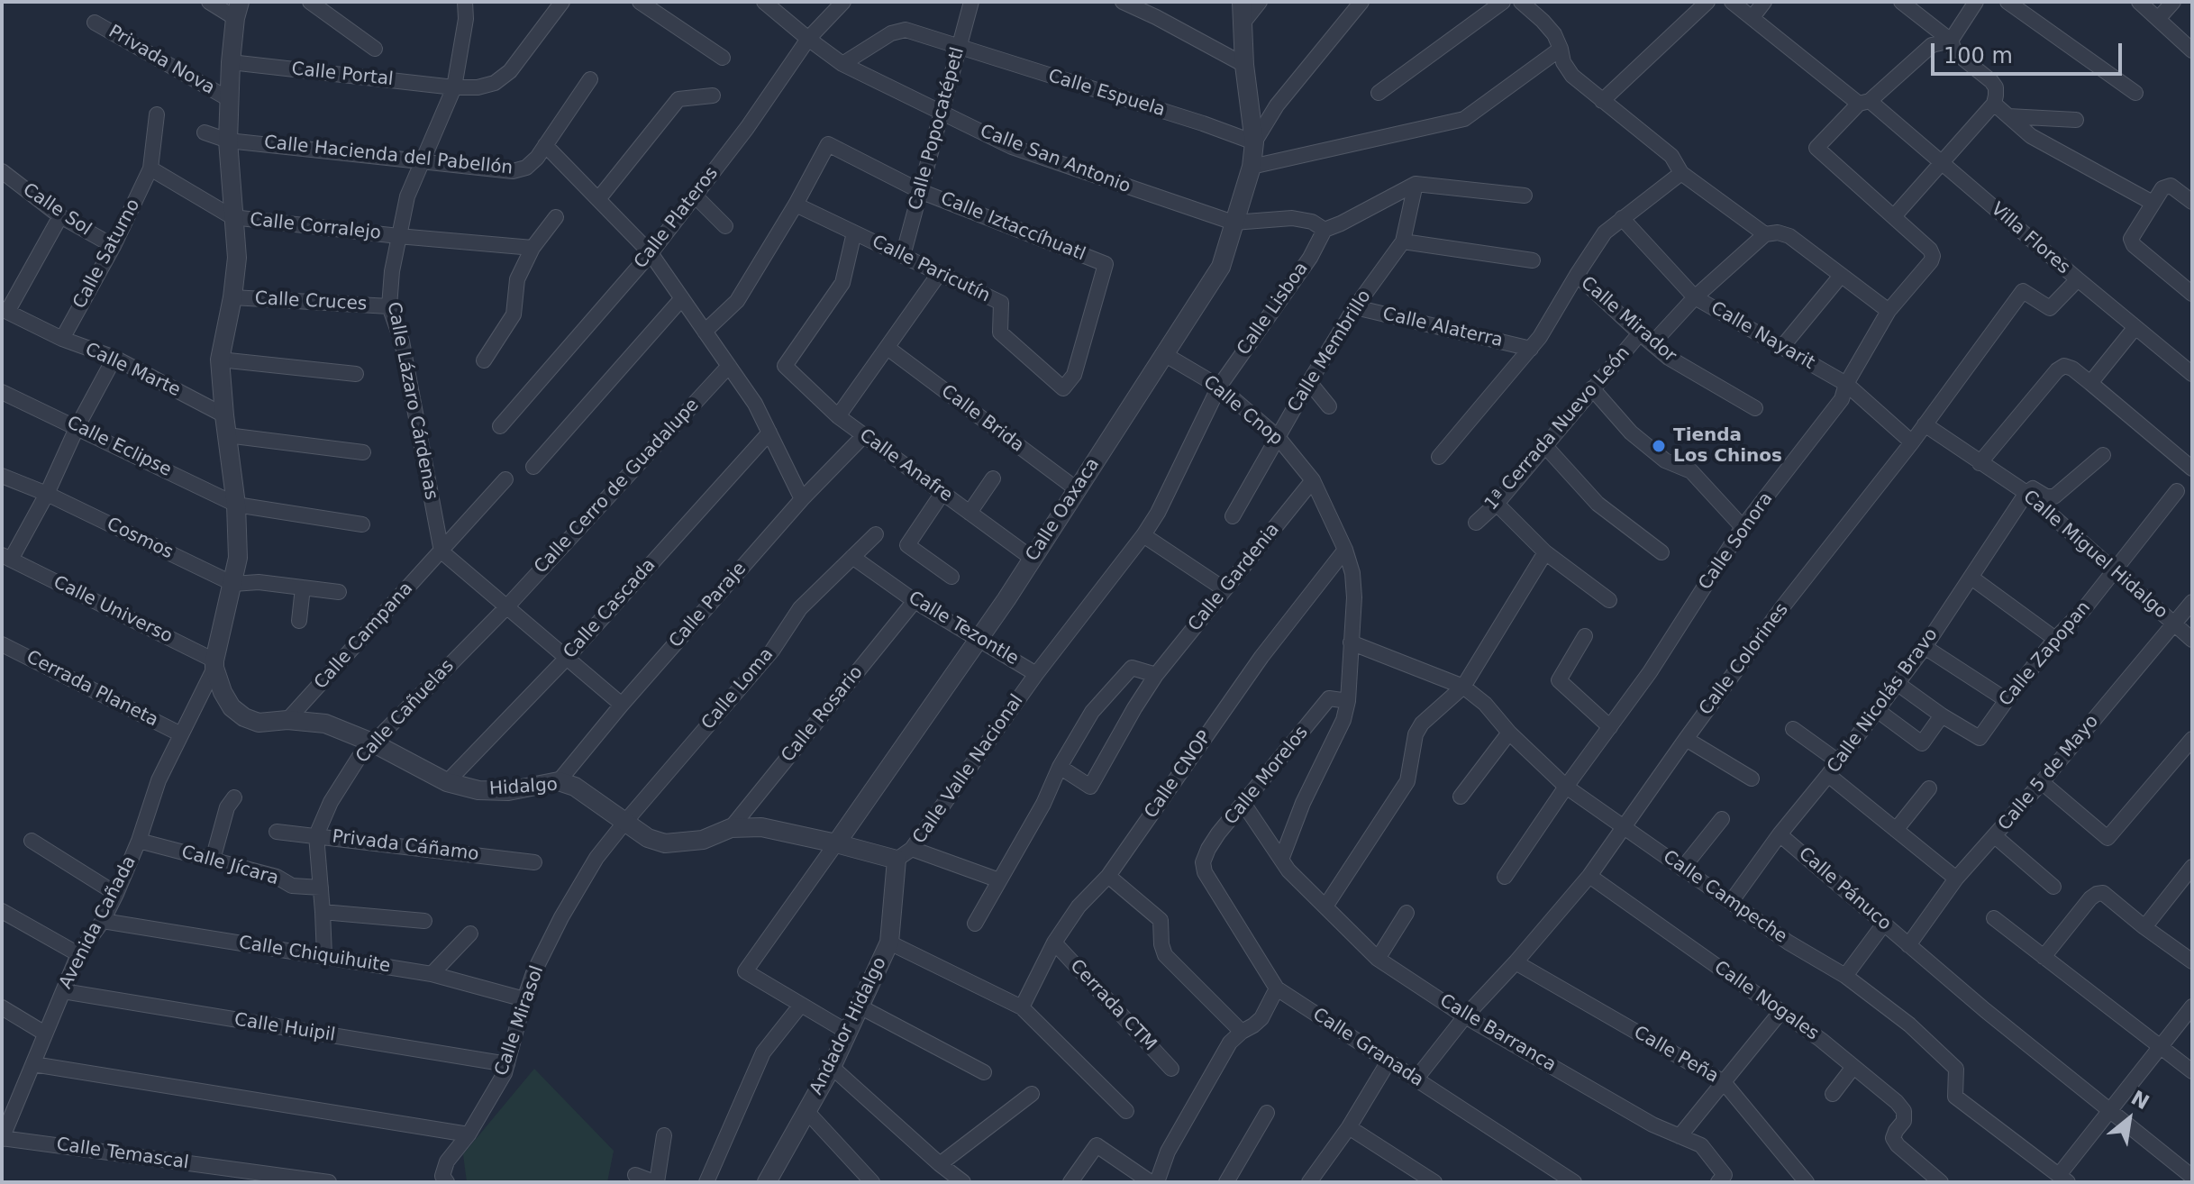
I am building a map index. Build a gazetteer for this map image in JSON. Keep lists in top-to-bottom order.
{
  "streets": {
    "street": [
      "Privada Nova",
      "Calle Portal",
      "Calle Espuela",
      "Calle Popocatépetl",
      "Calle Hacienda del Pabellón",
      "Calle San Antonio",
      "Calle Sol",
      "Calle Plateros",
      "Calle Corralejo",
      "Calle Iztaccíhuatl",
      "Villa Flores",
      "Calle Saturno",
      "Calle Paricutín",
      "Calle Cruces",
      "Calle Lisboa",
      "Calle Mirador",
      "Calle Alaterra",
      "Calle Nayarit",
      "Calle Membrillo",
      "Calle Marte",
      "Calle Lázaro Cárdenas",
      "Calle Cnop",
      "Calle Brida",
      "1ª Cerrada Nuevo León",
      "Calle Eclipse",
      "Calle Anafre",
      "Calle Cerro de Guadalupe",
      "Calle Oaxaca",
      "Cosmos",
      "Calle Sonora",
      "Calle Miguel Hidalgo",
      "Calle Gardenia",
      "Calle Paraje",
      "Calle Cascada",
      "Calle Universo",
      "Calle Tezontle",
      "Calle Campana",
      "Calle Zapopan",
      "Calle Colorines",
      "Cerrada Planeta",
      "Calle Loma",
      "Calle Nicolás Bravo",
      "Calle Cañuelas",
      "Calle Rosario",
      "Calle Valle Nacional",
      "Calle 5 de Mayo",
      "Calle CNOP",
      "Calle Morelos",
      "Hidalgo",
      "Privada Cáñamo",
      "Calle Jícara",
      "Calle Pánuco",
      "Calle Campeche",
      "Avenida Cañada",
      "Calle Chiquihuite",
      "Calle Nogales",
      "Cerrada CTM",
      "Calle Mirasol",
      "Andador Hidalgo",
      "Calle Huipil",
      "Calle Barranca",
      "Calle Granada",
      "Calle Peña",
      "Calle Temascal"
    ]
  },
  "crossings": [
    ["Calle Portal", "Calle Lázaro Cárdenas"],
    ["Calle Espuela", "Calle Popocatépetl"],
    ["Calle Espuela", "Calle San Antonio"],
    ["Calle Espuela", "Calle Oaxaca"],
    ["Calle Popocatépetl", "Calle San Antonio"],
    ["Calle Popocatépetl", "Calle Iztaccíhuatl"],
    ["Calle Popocatépetl", "Calle Paricutín"],
    ["Calle Hacienda del Pabellón", "Calle Lázaro Cárdenas"],
    ["Calle San Antonio", "Calle Plateros"],
    ["Calle San Antonio", "Calle Oaxaca"],
    ["Calle Sol", "Calle Saturno"],
    ["Calle Corralejo", "Calle Lázaro Cárdenas"],
    ["Calle Iztaccíhuatl", "Calle Paricutín"],
    ["Villa Flores", "Calle Colorines"],
    ["Calle Saturno", "Calle Marte"],
    ["Calle Paricutín", "Calle Anafre"],
    ["Calle Cruces", "Calle Lázaro Cárdenas"],
    ["Calle Lisboa", "Calle Cnop"],
    ["Calle Lisboa", "Calle Tezontle"],
    ["Calle Mirador", "1ª Cerrada Nuevo León"],
    ["Calle Alaterra", "Calle Membrillo"],
    ["Calle Nayarit", "Calle Sonora"],
    ["Calle Nayarit", "Calle Colorines"],
    ["Calle Membrillo", "Calle Cnop"],
    ["Calle Lázaro Cárdenas", "Calle Campana"],
    ["Calle Cnop", "Calle Oaxaca"],
    ["Calle Cnop", "Calle Gardenia"],
    ["Calle Cnop", "Calle Tezontle"],
    ["Calle Cnop", "Calle CNOP"],
    ["Calle Cnop", "Calle Campeche"],
    ["Calle Brida", "Calle Oaxaca"],
    ["Calle Anafre", "Calle Oaxaca"],
    ["Calle Anafre", "Calle Paraje"],
    ["Calle Cerro de Guadalupe", "Calle Cañuelas"],
    ["Calle Oaxaca", "Calle Tezontle"],
    ["Calle Oaxaca", "Hidalgo"],
    ["Calle Sonora", "Calle Campeche"],
    ["Calle Miguel Hidalgo", "Calle Zapopan"],
    ["Calle Miguel Hidalgo", "Calle Colorines"],
    ["Calle Miguel Hidalgo", "Calle Nicolás Bravo"],
    ["Calle Miguel Hidalgo", "Calle 5 de Mayo"],
    ["Calle Paraje", "Hidalgo"],
    ["Calle Cascada", "Hidalgo"],
    ["Calle Universo", "Hidalgo"],
    ["Calle Universo", "Avenida Cañada"],
    ["Calle Tezontle", "Calle Loma"],
    ["Calle Tezontle", "Calle Rosario"],
    ["Calle Tezontle", "Calle Valle Nacional"],
    ["Calle Campana", "Hidalgo"],
    ["Calle Colorines", "Calle Campeche"],
    ["Calle Colorines", "Calle Nogales"],
    ["Calle Colorines", "Calle Barranca"],
    ["Calle Colorines", "Calle Granada"],
    ["Calle Colorines", "Calle Peña"],
    ["Cerrada Planeta", "Avenida Cañada"],
    ["Calle Loma", "Hidalgo"],
    ["Calle Loma", "Calle Mirasol"],
    ["Calle Nicolás Bravo", "Calle Pánuco"],
    ["Calle Nicolás Bravo", "Calle Campeche"],
    ["Calle Cañuelas", "Hidalgo"],
    ["Calle Cañuelas", "Privada Cáñamo"],
    ["Calle Cañuelas", "Calle Jícara"],
    ["Calle Cañuelas", "Calle Chiquihuite"],
    ["Calle Rosario", "Hidalgo"],
    ["Calle Valle Nacional", "Hidalgo"],
    ["Calle Valle Nacional", "Andador Hidalgo"],
    ["Calle 5 de Mayo", "Calle Pánuco"],
    ["Calle CNOP", "Cerrada CTM"],
    ["Calle Morelos", "Calle Barranca"],
    ["Calle Morelos", "Calle Granada"],
    ["Hidalgo", "Avenida Cañada"],
    ["Hidalgo", "Calle Mirasol"],
    ["Hidalgo", "Andador Hidalgo"],
    ["Calle Jícara", "Avenida Cañada"],
    ["Avenida Cañada", "Calle Chiquihuite"],
    ["Avenida Cañada", "Calle Huipil"],
    ["Avenida Cañada", "Calle Temascal"],
    ["Calle Chiquihuite", "Calle Mirasol"],
    ["Calle Mirasol", "Calle Huipil"]
  ],
  "places": ["Tienda Los Chinos"],
  "scale_bar": "100 m",
  "north": "top right"
}
